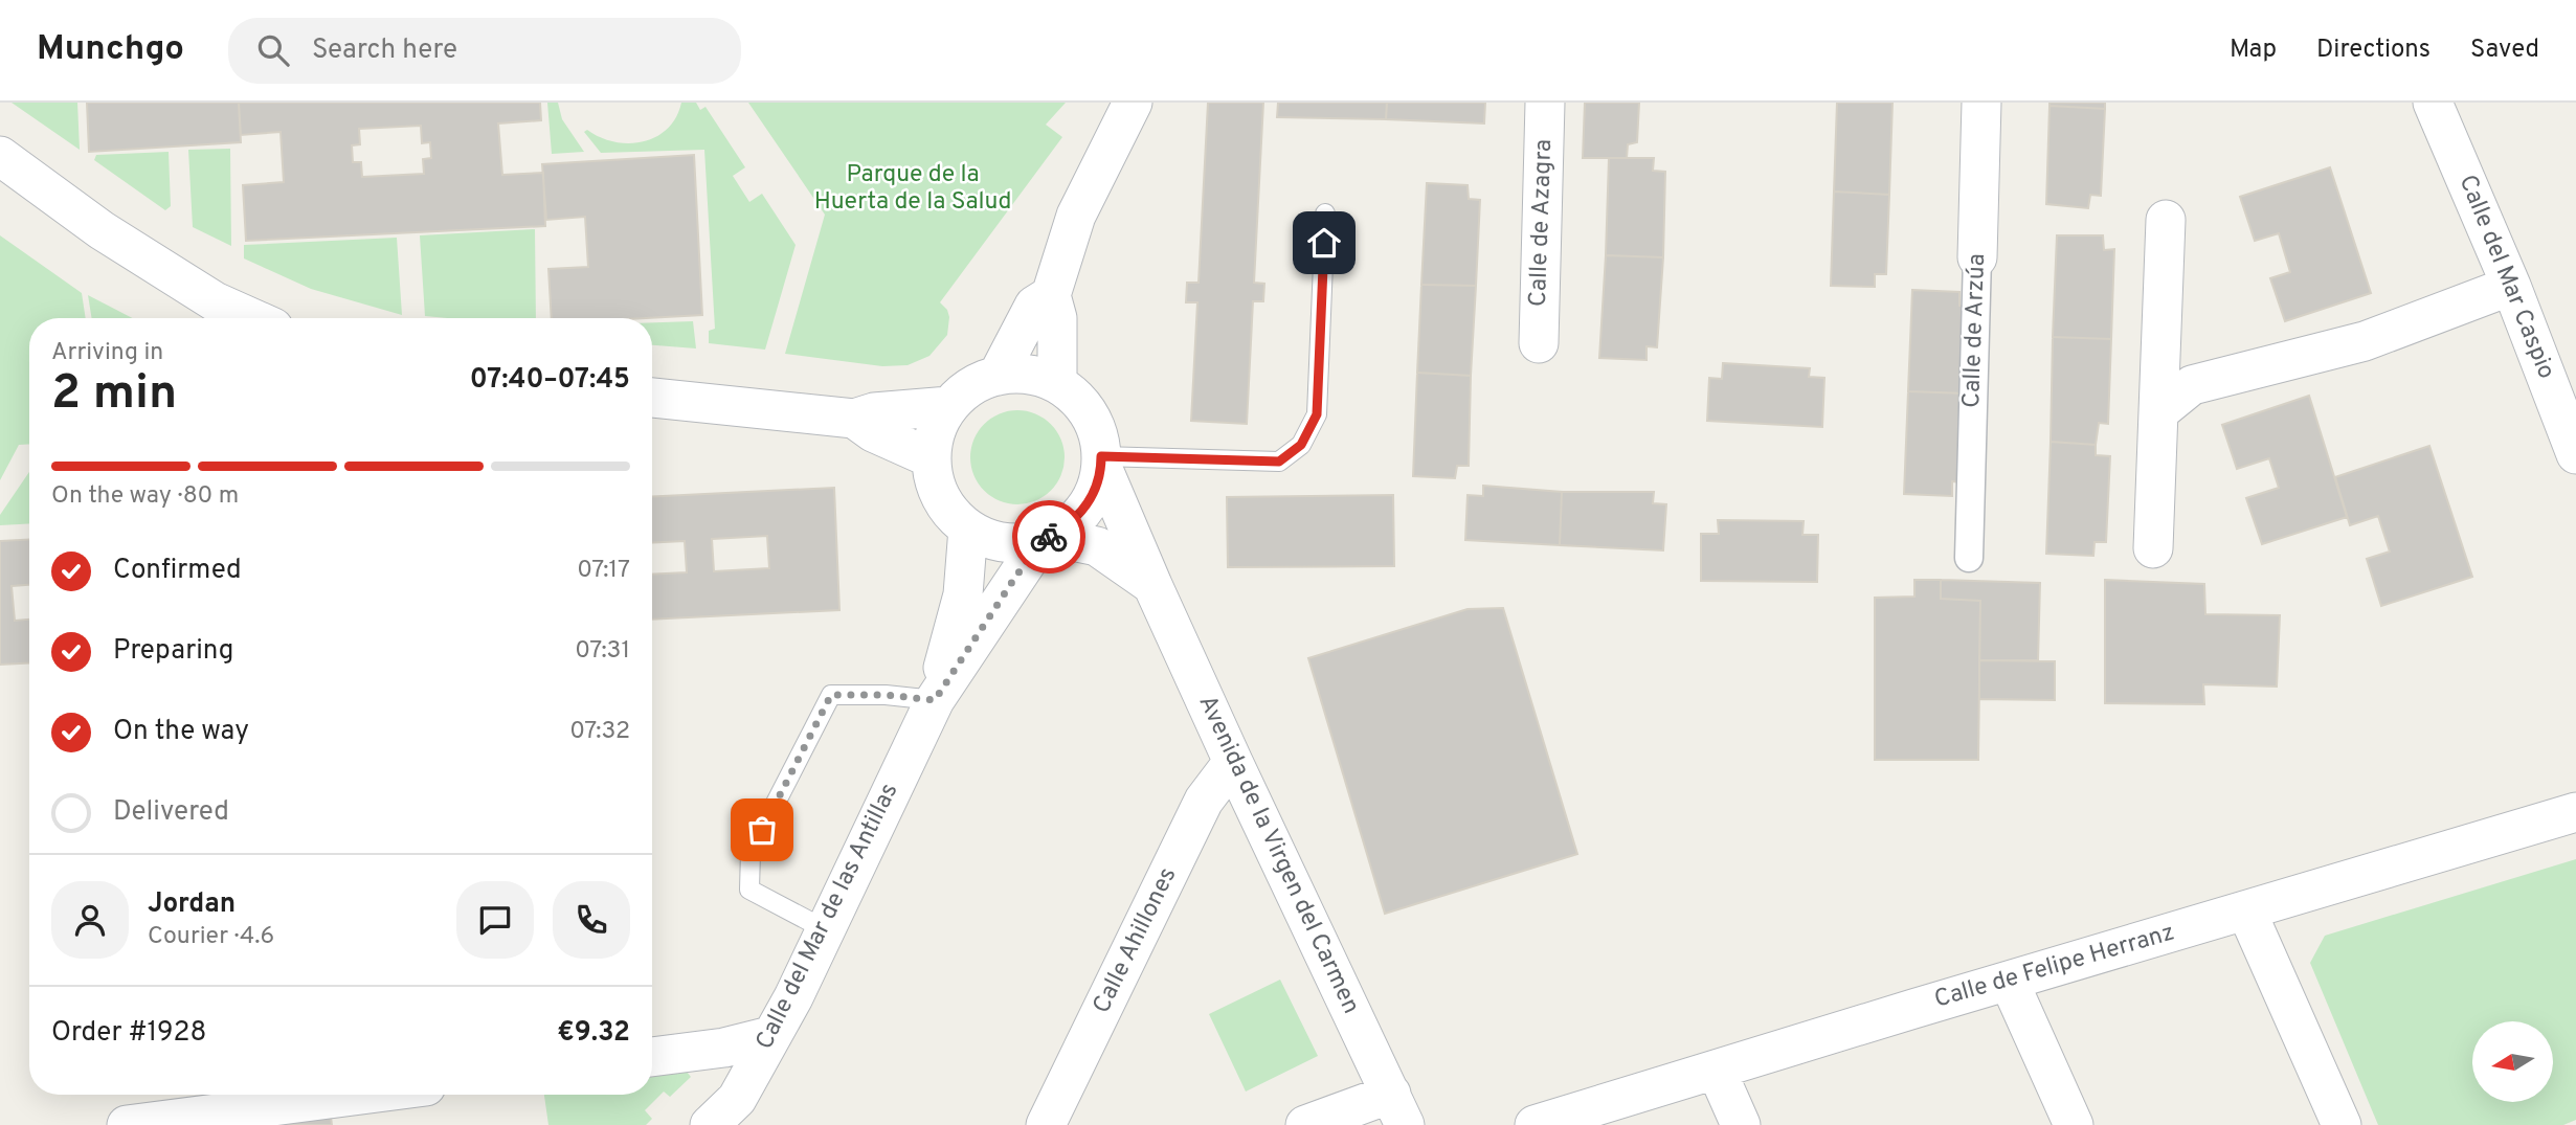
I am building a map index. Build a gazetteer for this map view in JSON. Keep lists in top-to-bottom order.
{
  "streets": {
    "street": [
      "Calle de Azagra",
      "Calle del Mar Caspio",
      "Calle de Arzúa",
      "Avenida de la Virgen del Carmen",
      "Calle del Mar de las Antillas",
      "Calle Ahillones",
      "Calle de Felipe Herranz"
    ]
  },
  "crossings": [
    ["Avenida de la Virgen del Carmen", "Calle del Mar de las Antillas"],
    ["Avenida de la Virgen del Carmen", "Calle Ahillones"]
  ],
  "parks": ["Parque de la Huerta de la Salud"],
  "north": "left",
  "page": {
    "header": "Munchgo",
    "search": "Search here",
    "nav": ["Map", "Directions", "Saved"],
    "heading": ["2 min", "Arriving in", "07:40–07:45"],
    "panel": [
      "Jordan",
      "Courier · 4.6",
      "Order #1928",
      "€9.32"
    ],
    "bar": "On the way · 80 m",
    "list": [
      ["Confirmed", "07:17"],
      ["Preparing", "07:31"],
      ["On the way", "07:32"],
      "Delivered"
    ]
  }
}
